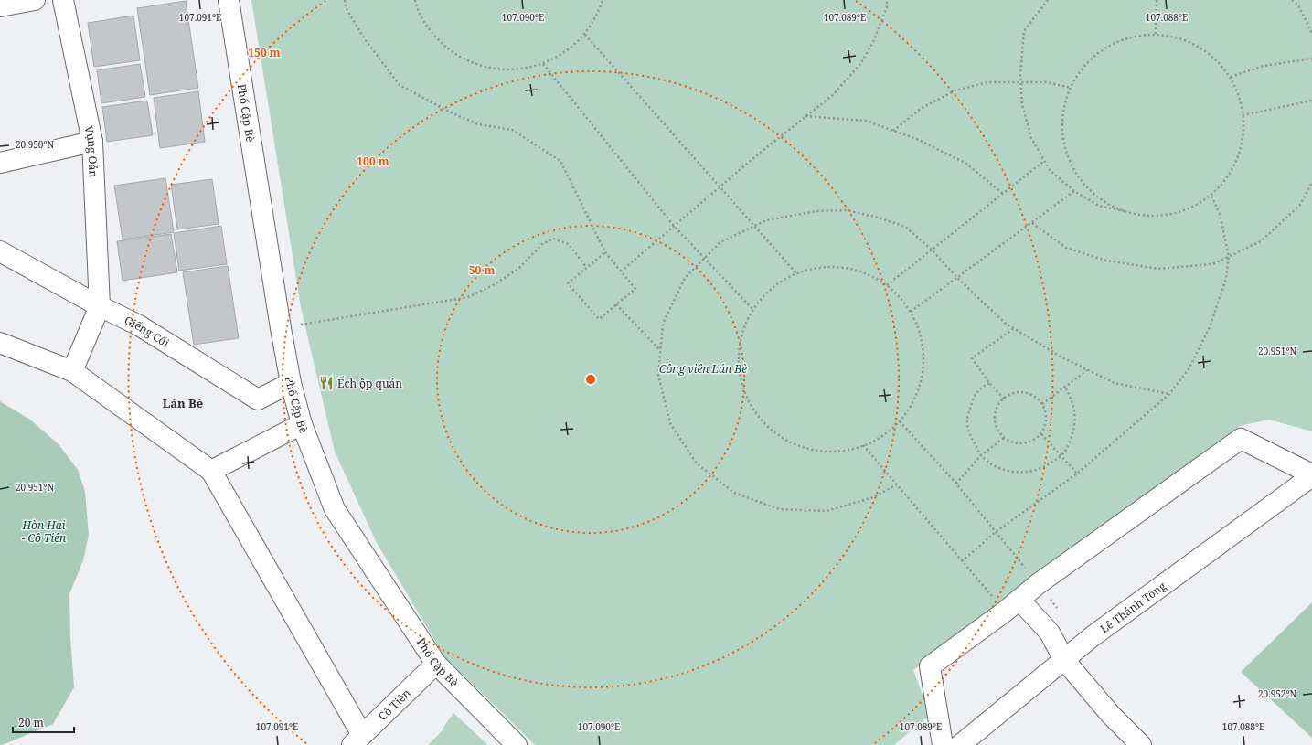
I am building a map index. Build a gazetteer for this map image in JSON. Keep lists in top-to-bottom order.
{
  "streets": {
    "street": [
      "Phố Cặp Bè",
      "Vụng Oản",
      "Giếng Cối",
      "Lê Thánh Tông",
      "Cô Tiên"
    ]
  },
  "crossings": [
    ["Phố Cặp Bè", "Giếng Cối"],
    ["Phố Cặp Bè", "Cô Tiên"],
    ["Vụng Oản", "Giếng Cối"]
  ],
  "districts": ["Lán Bè"],
  "parks": ["Công viên Lán Bè", "Hòn Hai - Cô Tiên"],
  "places": {
    "restaurant": ["Ếch ộp quán"]
  },
  "scale_bar": "20 m",
  "coordinates": [
    "107.091°E",
    "107.090°E",
    "107.089°E",
    "107.088°E",
    "20.950°N",
    "20.951°N",
    "20.952°N"
  ],
  "rings": ["150 m", "100 m", "50 m"]
}
